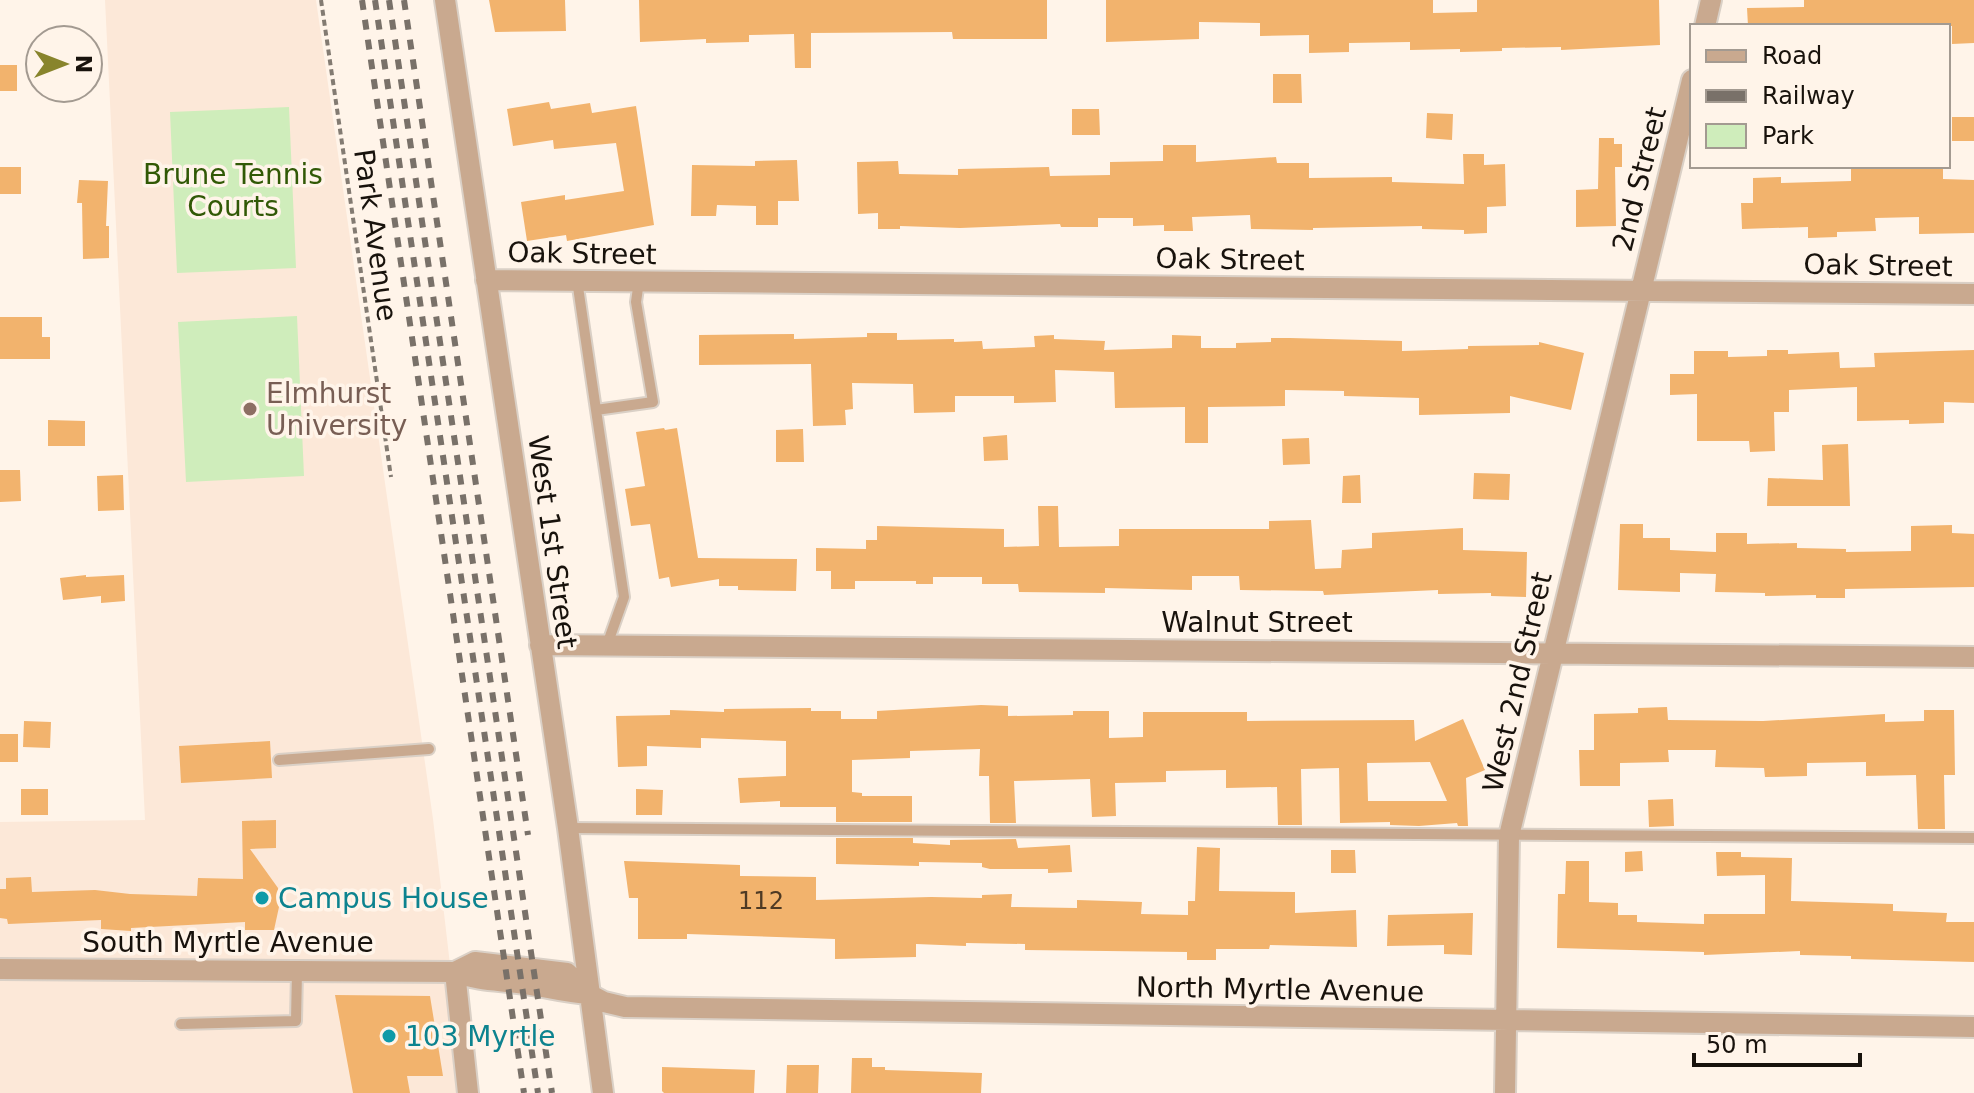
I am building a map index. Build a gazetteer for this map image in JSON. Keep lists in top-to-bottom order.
{
  "streets": {
    "street": [
      "2nd Street",
      "Oak Street",
      "West 1st Street",
      "Walnut Street",
      "West 2nd Street",
      "South Myrtle Avenue",
      "North Myrtle Avenue"
    ],
    "path": ["Park Avenue"]
  },
  "crossings": [
    ["2nd Street", "Oak Street"],
    ["2nd Street", "West 2nd Street"],
    ["Oak Street", "West 1st Street"],
    ["Oak Street", "West 2nd Street"],
    ["West 1st Street", "Walnut Street"],
    ["West 1st Street", "South Myrtle Avenue"],
    ["West 1st Street", "North Myrtle Avenue"],
    ["Walnut Street", "West 2nd Street"],
    ["West 2nd Street", "North Myrtle Avenue"],
    ["South Myrtle Avenue", "North Myrtle Avenue"]
  ],
  "parks": ["Brune Tennis Courts"],
  "places": ["Elmhurst University", "Campus House", "103 Myrtle"],
  "house_numbers": ["112"],
  "legend": ["Road", "Railway", "Park"],
  "scale_bar": "50 m",
  "north": "right"
}
